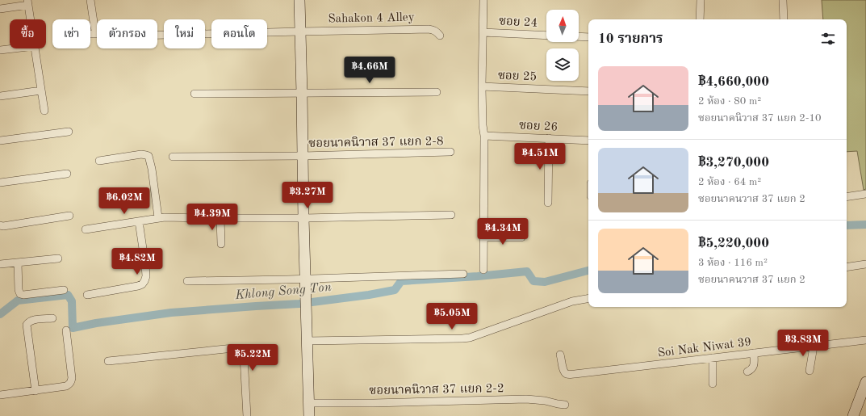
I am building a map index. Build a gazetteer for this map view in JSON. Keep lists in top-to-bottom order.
{
  "streets": {
    "street": [
      "Sahakon 4 Alley",
      "ซอย 24",
      "ซอย 25",
      "ซอย 26",
      "ซอยนาคนิวาส 37 แยก 2-8",
      "Soi Nak Niwat 39",
      "ซอยนาคนิวาส 37 แยก 2-2"
    ]
  },
  "water": ["Khlong Song Ton"],
  "north": "top",
  "page": {
    "chip": [
      "ซื้อ",
      "เช่า",
      "ตัวกรอง",
      "ใหม่",
      "คอนโด"
    ],
    "heading": "10 รายการ",
    "price": [
      "฿4.66M",
      "฿4.51M",
      "฿3.27M",
      "฿6.02M",
      "฿4.39M",
      "฿4.34M",
      "฿4.82M",
      "฿5.05M",
      "฿3.83M",
      "฿5.22M"
    ],
    "list": [
      {
        "name": "฿4,660,000",
        "note": "2 ห้อง · 80 m² · ซอยนาคนิวาส 37 แยก 2-10"
      },
      {
        "name": "฿3,270,000",
        "note": "2 ห้อง · 64 m² · ซอยนาคนวาส 37 แยก 2"
      },
      {
        "name": "฿5,220,000",
        "note": "3 ห้อง · 116 m² · ซอยนาคนวาส 37 แยก 2"
      }
    ]
  }
}
